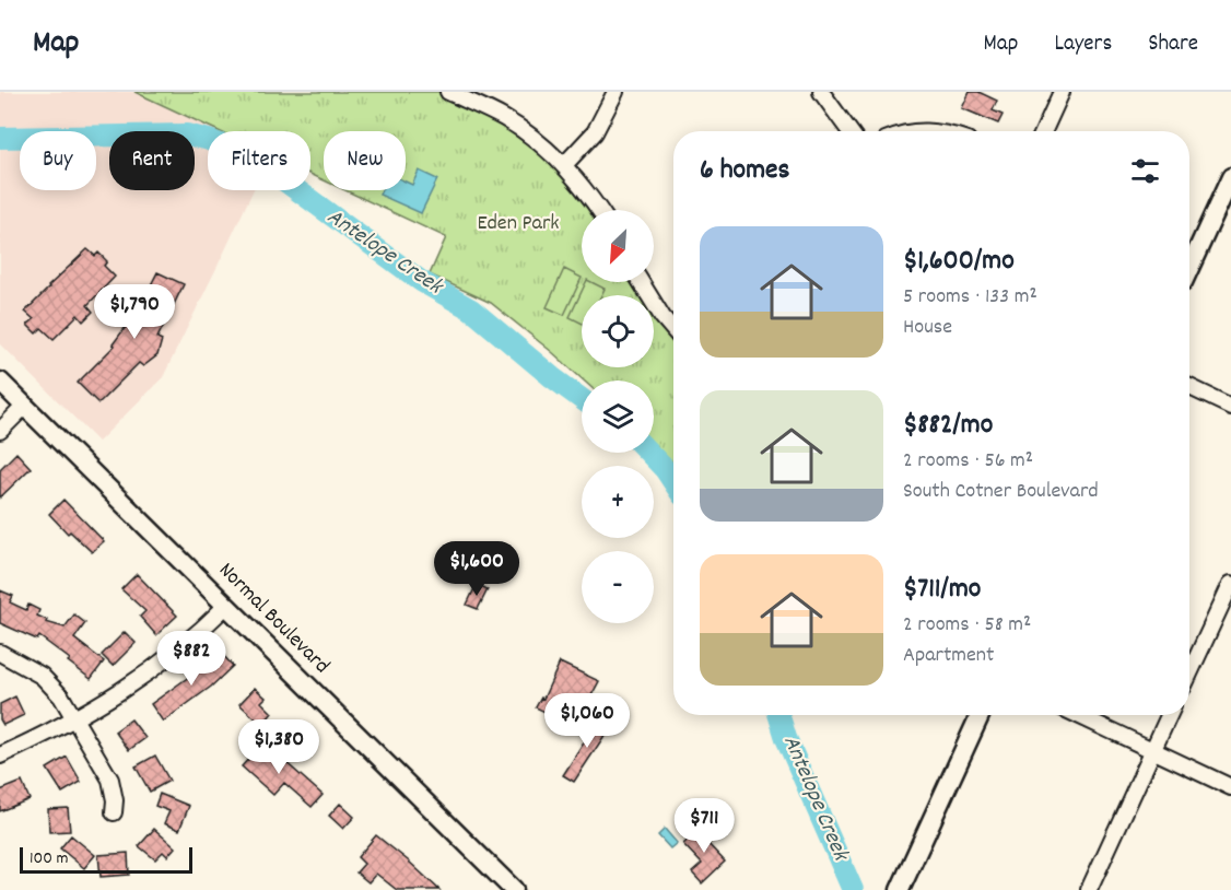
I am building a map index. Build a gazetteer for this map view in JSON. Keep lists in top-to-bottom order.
{
  "streets": {
    "main road": ["Normal Boulevard"]
  },
  "water": ["Antelope Creek"],
  "parks": ["Eden Park"],
  "scale_bar": "100 m",
  "north": "bottom left",
  "page": {
    "header": "Map",
    "nav": ["Map", "Layers", "Share"],
    "chip": [
      "Buy",
      "Rent",
      "Filters",
      "New"
    ],
    "heading": "6 homes",
    "map_buttons": ["+", "−"],
    "list": [
      {
        "name": "$1,600/mo",
        "note": "5 rooms · 133 m² · House"
      },
      {
        "name": "$882/mo",
        "note": "2 rooms · 56 m² · South Cotner Boulevard"
      },
      {
        "name": "$711/mo",
        "note": "2 rooms · 58 m² · Apartment"
      }
    ],
    "price": [
      "$1,790",
      "$1,600",
      "$882",
      "$1,060",
      "$1,380",
      "$711"
    ],
    "scale": "100 m"
  }
}
